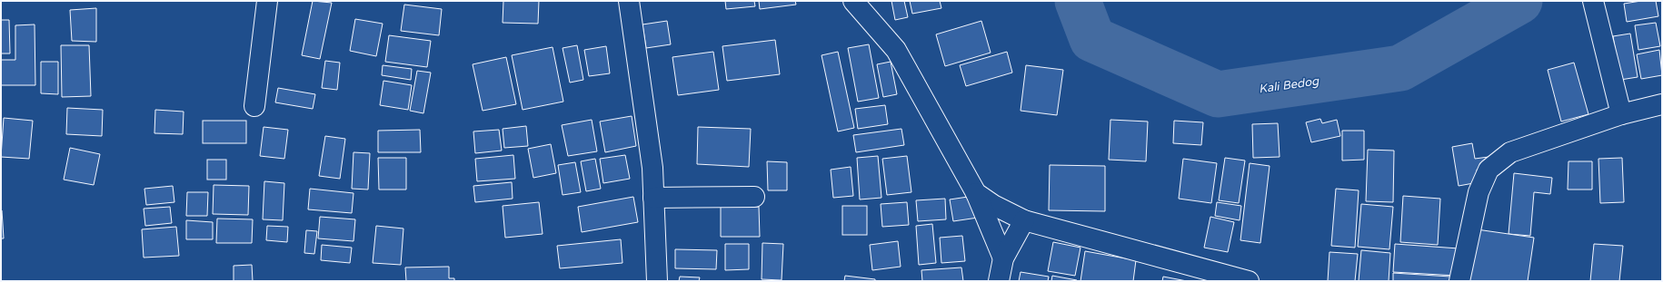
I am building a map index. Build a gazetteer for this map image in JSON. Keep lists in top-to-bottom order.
{
  "water": ["Kali Bedog"]
}
